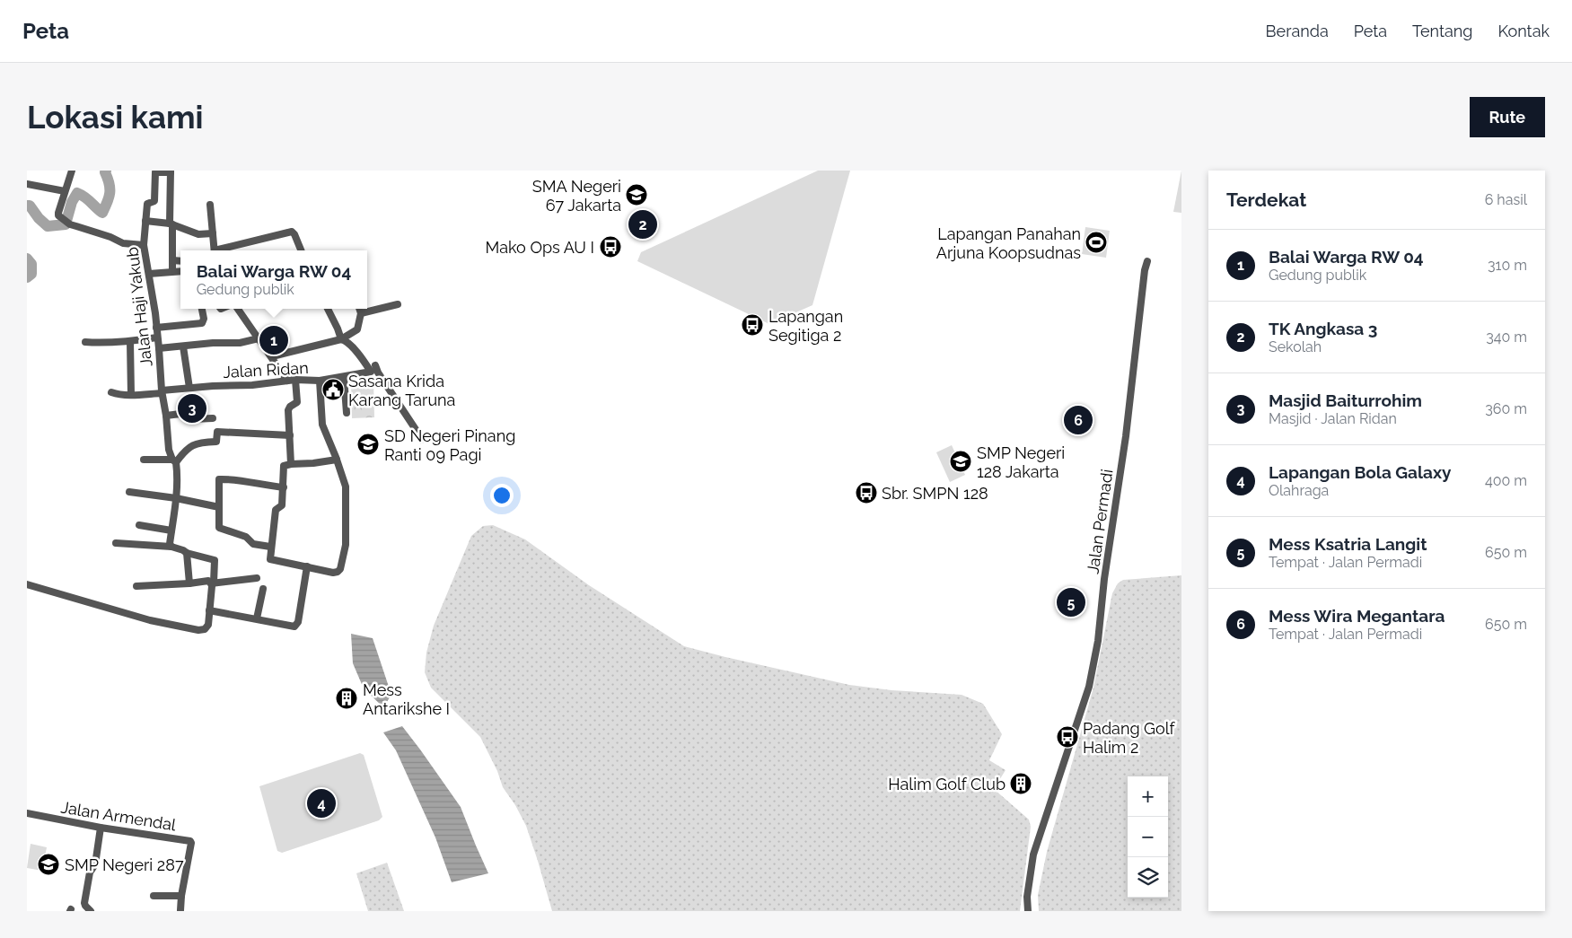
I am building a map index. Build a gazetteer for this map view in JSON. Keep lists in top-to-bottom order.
{
  "streets": {
    "street": [
      "Jalan Haji Yakub",
      "Jalan Ridan",
      "Jalan Permadi",
      "Jalan Armendal"
    ]
  },
  "crossings": [
    ["Jalan Haji Yakub", "Jalan Ridan"]
  ],
  "places": {
    "school or university": [
      "SMA Negeri 67 Jakarta",
      "SD Negeri Pinang Ranti 09 Pagi",
      "SMP Negeri 128 Jakarta",
      "SMP Negeri 287"
    ],
    "sports": ["Lapangan Panahan Arjuna Koopsudnas"],
    "bus stop": [
      "Mako Ops AU I",
      "Lapangan Segitiga 2",
      "Sbr. SMPN 128",
      "Padang Golf Halim 2"
    ],
    "public building": ["Sasana Krida Karang Taruna"],
    "building": ["Mess Antarikshe I", "Halim Golf Club"]
  },
  "page": {
    "header": "Peta",
    "nav": [
      "Beranda",
      "Peta",
      "Tentang",
      "Kontak"
    ],
    "buttons": "Rute",
    "title": "Lokasi kami",
    "heading": ["Terdekat", "6 hasil"],
    "pins": [
      "2",
      "1",
      "3",
      "6",
      "5",
      "4"
    ],
    "list": [
      {
        "mark": "1",
        "name": "Balai Warga RW 04",
        "note": "Gedung publik",
        "value": "310 m"
      },
      {
        "mark": "2",
        "name": "TK Angkasa 3",
        "note": "Sekolah",
        "value": "340 m"
      },
      {
        "mark": "3",
        "name": "Masjid Baiturrohim",
        "note": "Masjid · Jalan Ridan",
        "value": "360 m"
      },
      {
        "mark": "4",
        "name": "Lapangan Bola Galaxy",
        "note": "Olahraga",
        "value": "400 m"
      },
      {
        "mark": "5",
        "name": "Mess Ksatria Langit",
        "note": "Tempat · Jalan Permadi",
        "value": "650 m"
      },
      {
        "mark": "6",
        "name": "Mess Wira Megantara",
        "note": "Tempat · Jalan Permadi",
        "value": "650 m"
      }
    ],
    "popup": ["Balai Warga RW 04", "Gedung publik"],
    "map_buttons": ["+", "−"]
  }
}
